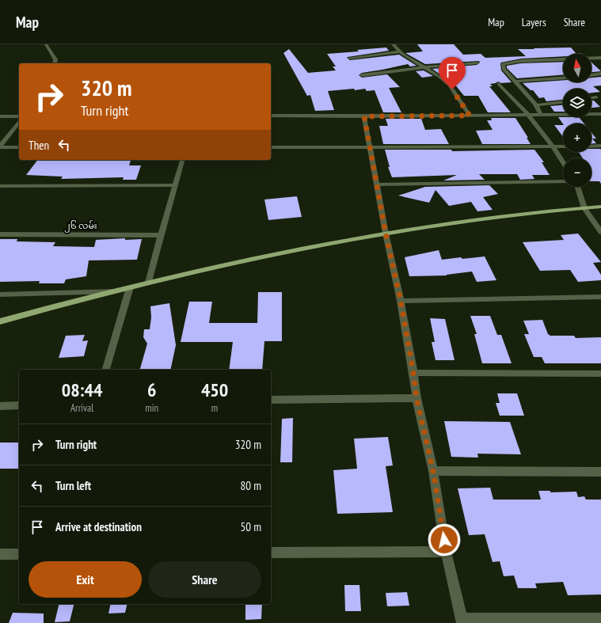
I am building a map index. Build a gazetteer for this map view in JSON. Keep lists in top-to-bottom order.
{
  "streets": {
    "street": ["၂၆ လမ်း"]
  },
  "north": "top",
  "page": {
    "header": "Map",
    "nav": ["Map", "Layers", "Share"],
    "map_buttons": ["+", "−"],
    "turn": ["320 m", "Turn right"],
    "then": "Then",
    "eta": [
      "08:44",
      "Arrival",
      "6",
      "min",
      "450",
      "m"
    ],
    "list": [
      {
        "name": "Turn right",
        "value": "320 m"
      },
      {
        "name": "Turn left",
        "value": "80 m"
      },
      {
        "name": "Arrive at destination",
        "value": "50 m"
      }
    ],
    "buttons": ["Exit", "Share"]
  }
}
